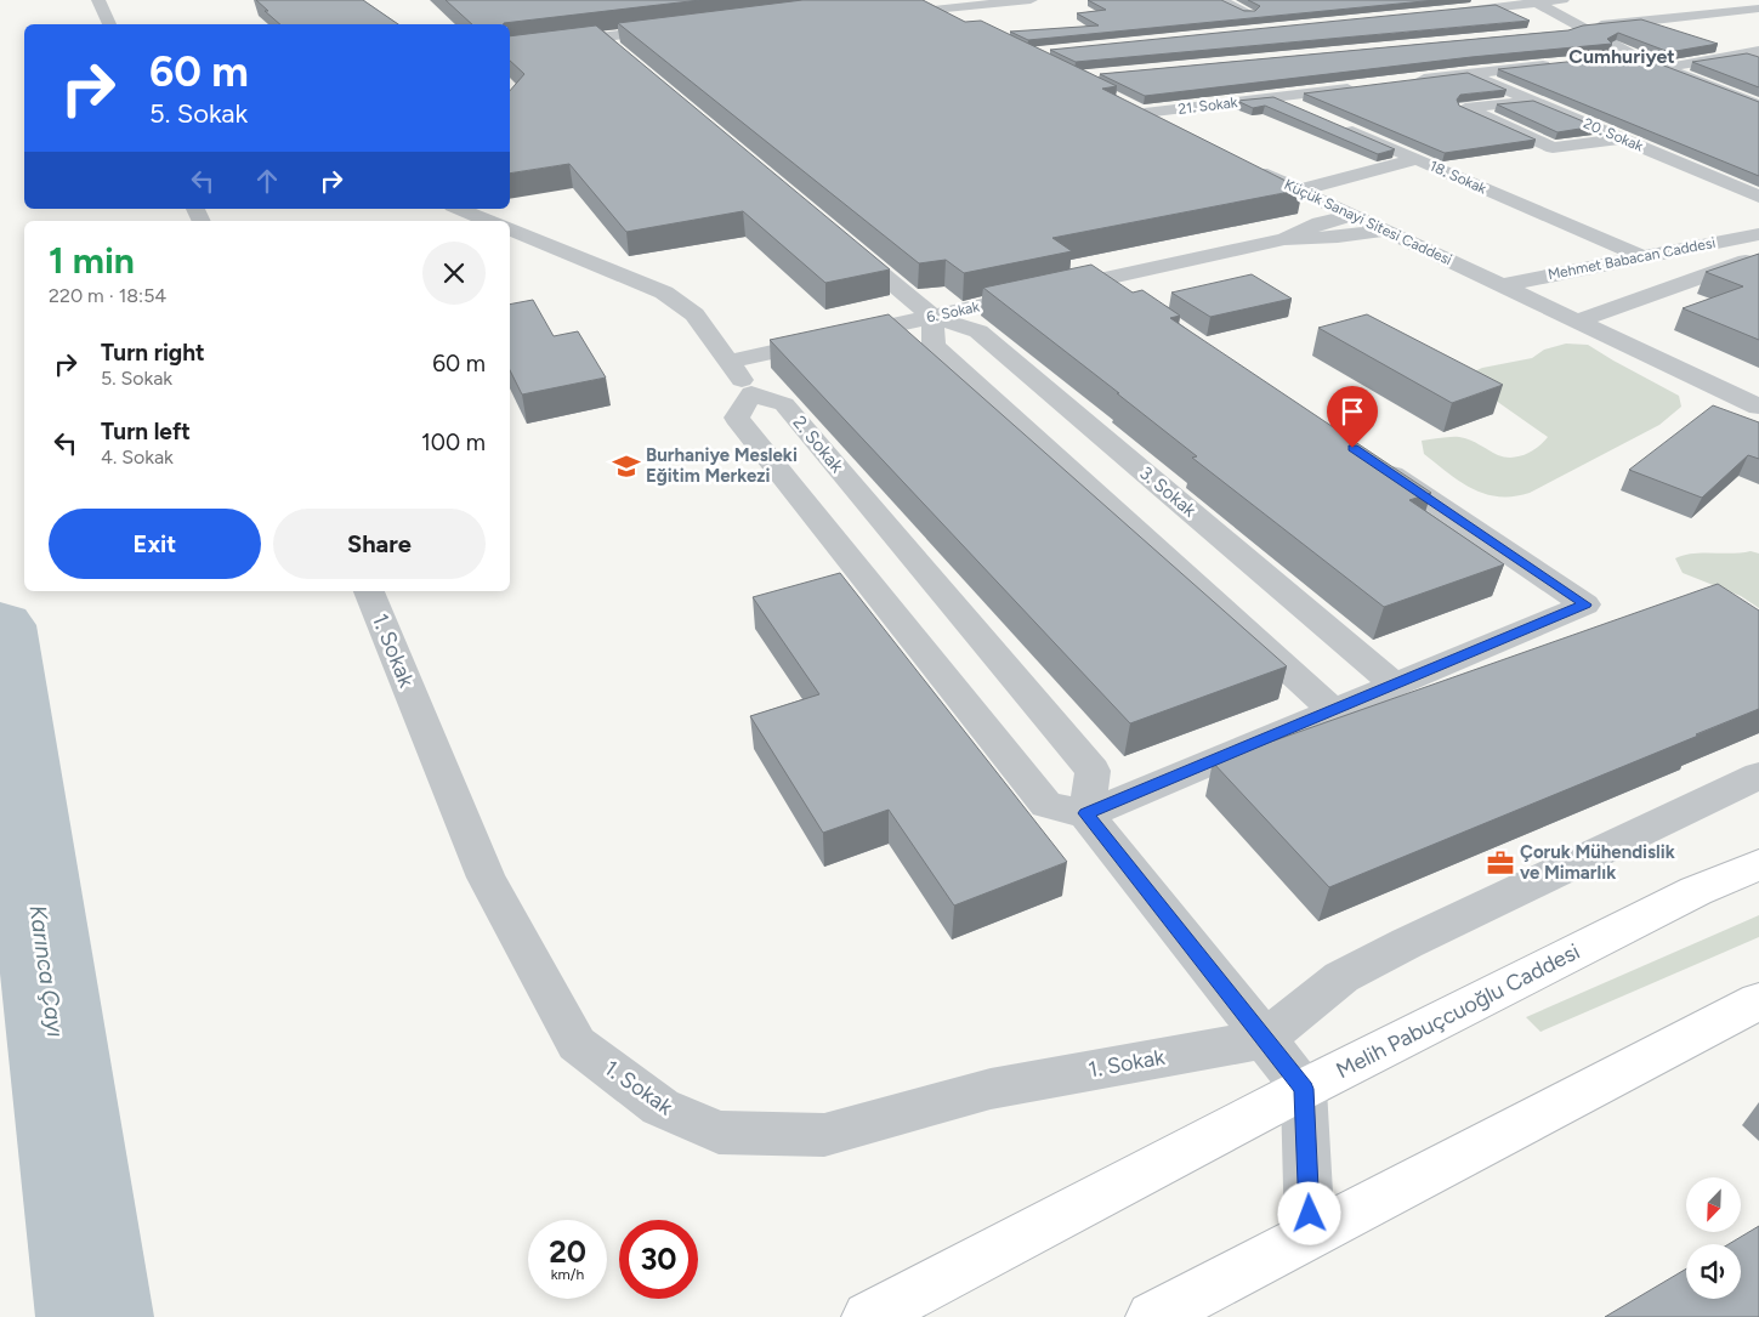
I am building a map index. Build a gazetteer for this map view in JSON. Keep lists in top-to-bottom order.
{
  "streets": {
    "main road": ["Melih Pabuçcuoğlu Caddesi"],
    "street": [
      "21. Sokak",
      "20. Sokak",
      "18. Sokak",
      "Küçük Sanayi Sitesi Caddesi",
      "Mehmet Babacan Caddesi",
      "6. Sokak",
      "2. Sokak",
      "3. Sokak",
      "1. Sokak"
    ]
  },
  "crossings": [
    ["18. Sokak", "Mehmet Babacan Caddesi"],
    ["Küçük Sanayi Sitesi Caddesi", "Mehmet Babacan Caddesi"],
    ["6. Sokak", "3. Sokak"]
  ],
  "districts": ["Cumhuriyet"],
  "water": ["Karınca Çayı"],
  "places": {
    "school or university": ["Burhaniye Mesleki Eğitim Merkezi"],
    "office": ["Çoruk Mühendislik ve Mimarlık"]
  },
  "north": "bottom left",
  "page": {
    "turn": ["60 m", "5. Sokak"],
    "heading": ["1 min", "220 m · 18:54"],
    "list": [
      {
        "name": "Turn right",
        "note": "5. Sokak",
        "value": "60 m"
      },
      {
        "name": "Turn left",
        "note": "4. Sokak",
        "value": "100 m"
      }
    ],
    "buttons": ["Exit", "Share"],
    "speed": "20 km/h",
    "limit": "30"
  }
}
